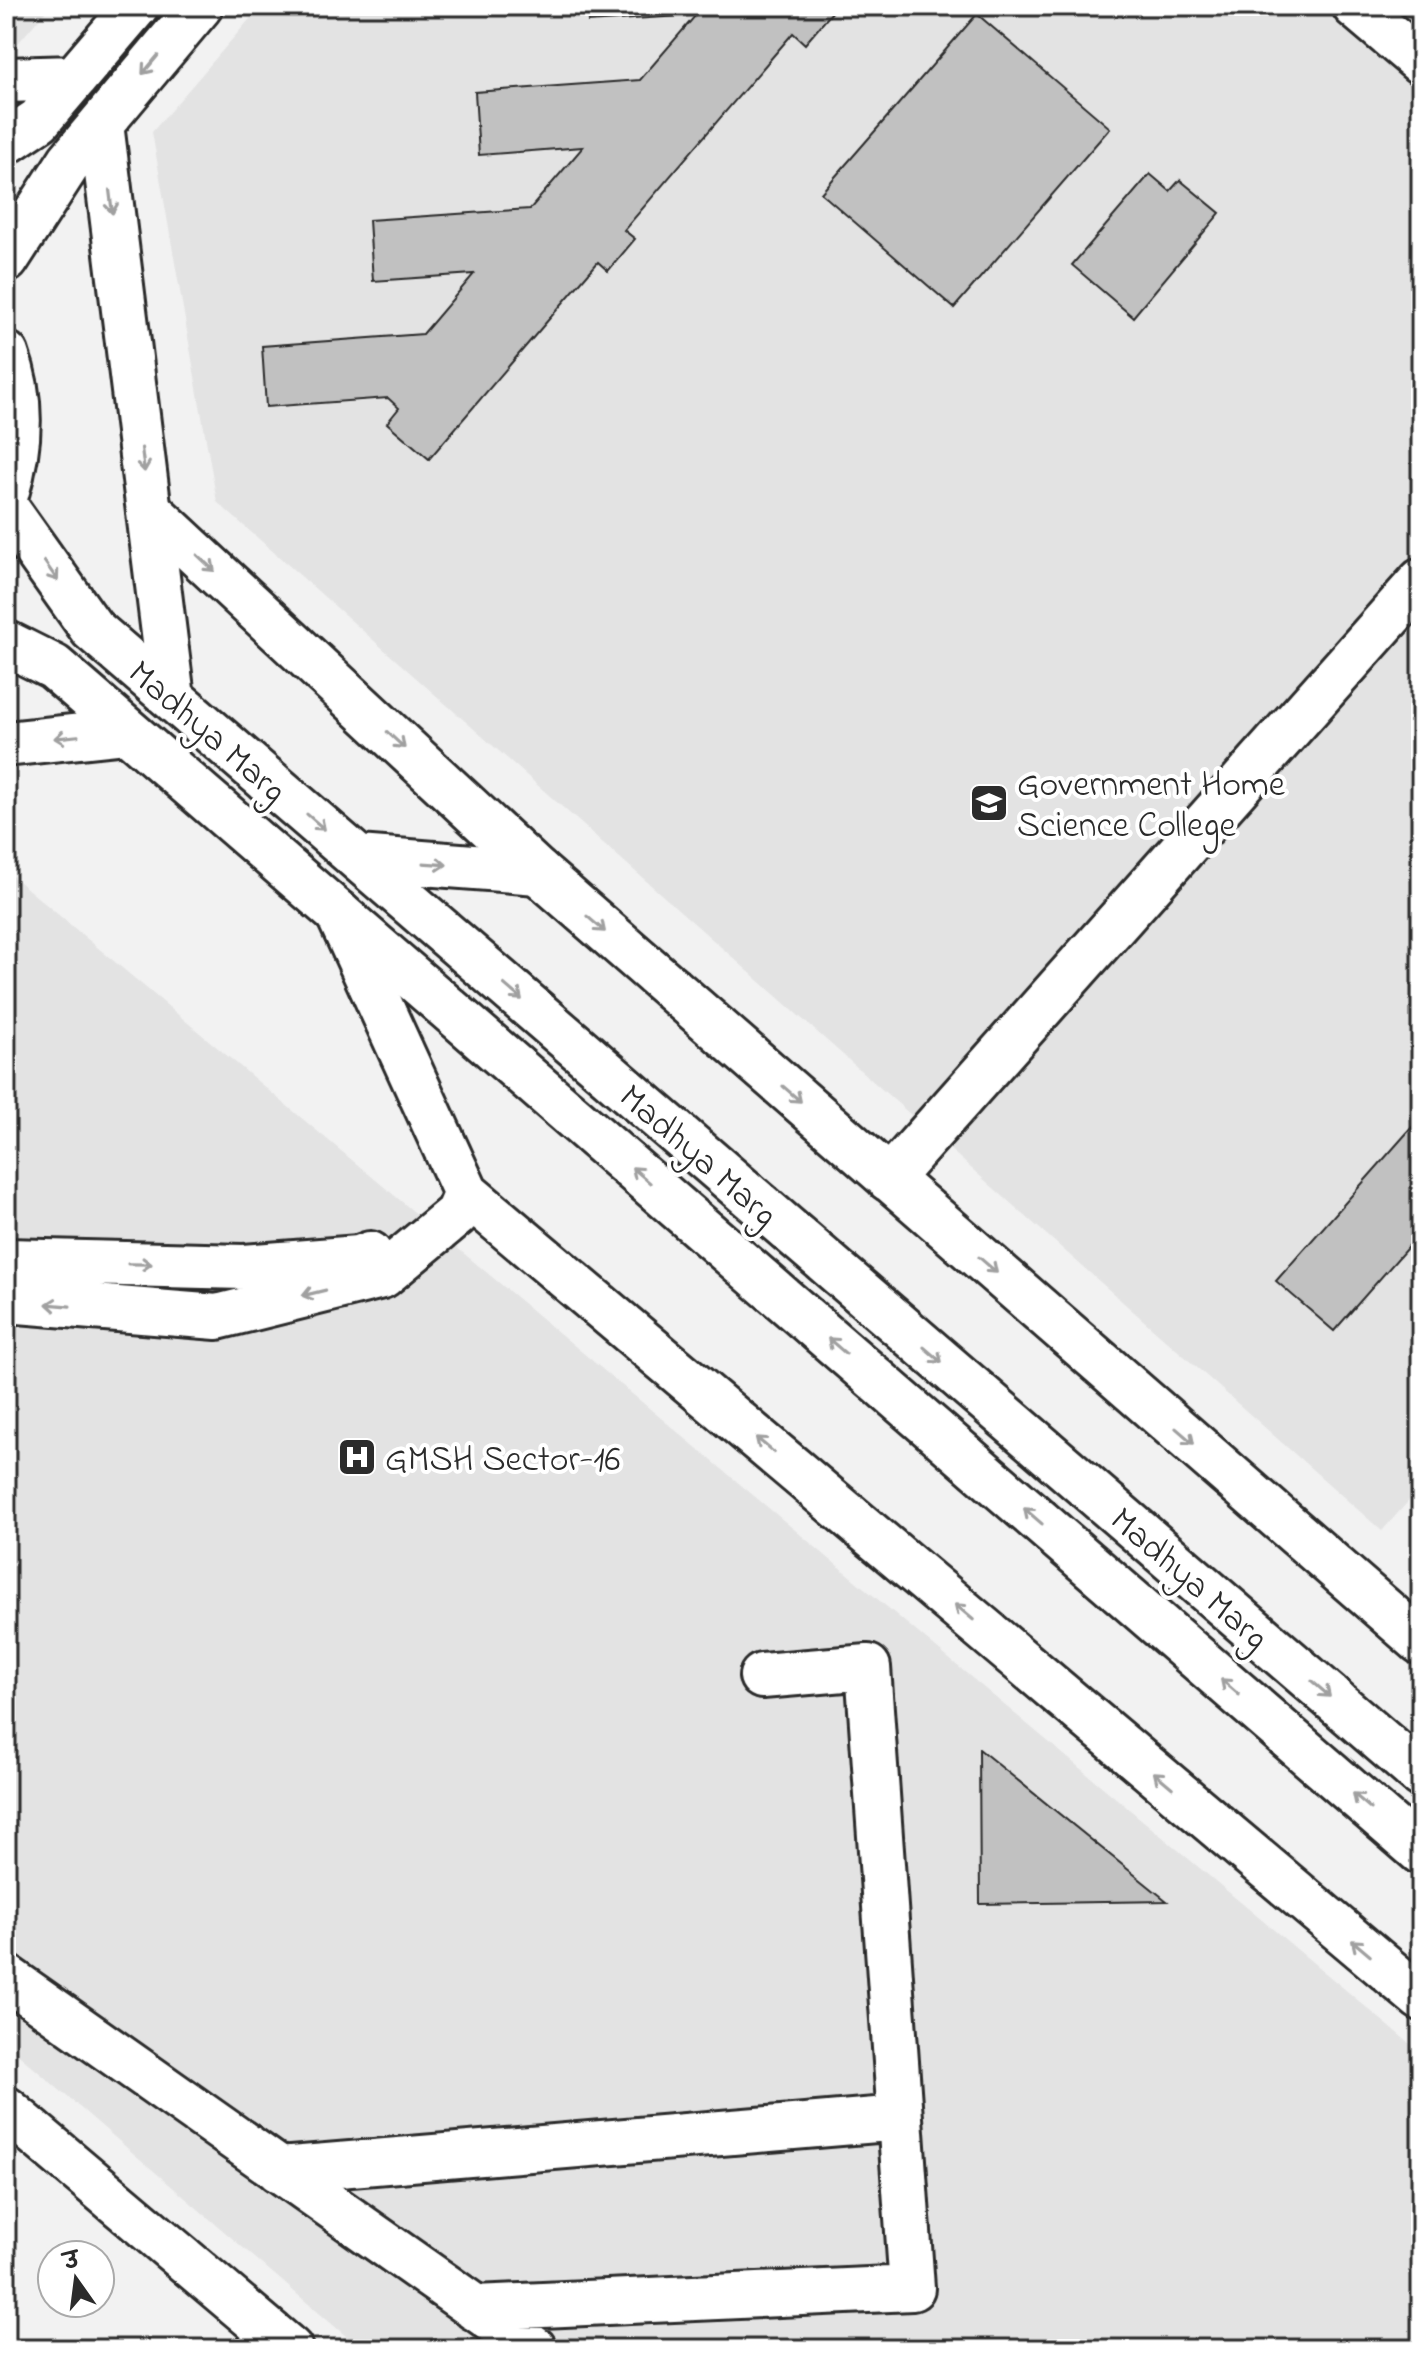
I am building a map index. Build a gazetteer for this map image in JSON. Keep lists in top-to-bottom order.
{
  "streets": {
    "main road": ["Madhya Marg"]
  },
  "places": {
    "school or university": ["Government Home Science College"],
    "hospital": ["GMSH Sector-16"]
  },
  "north": "top"
}
